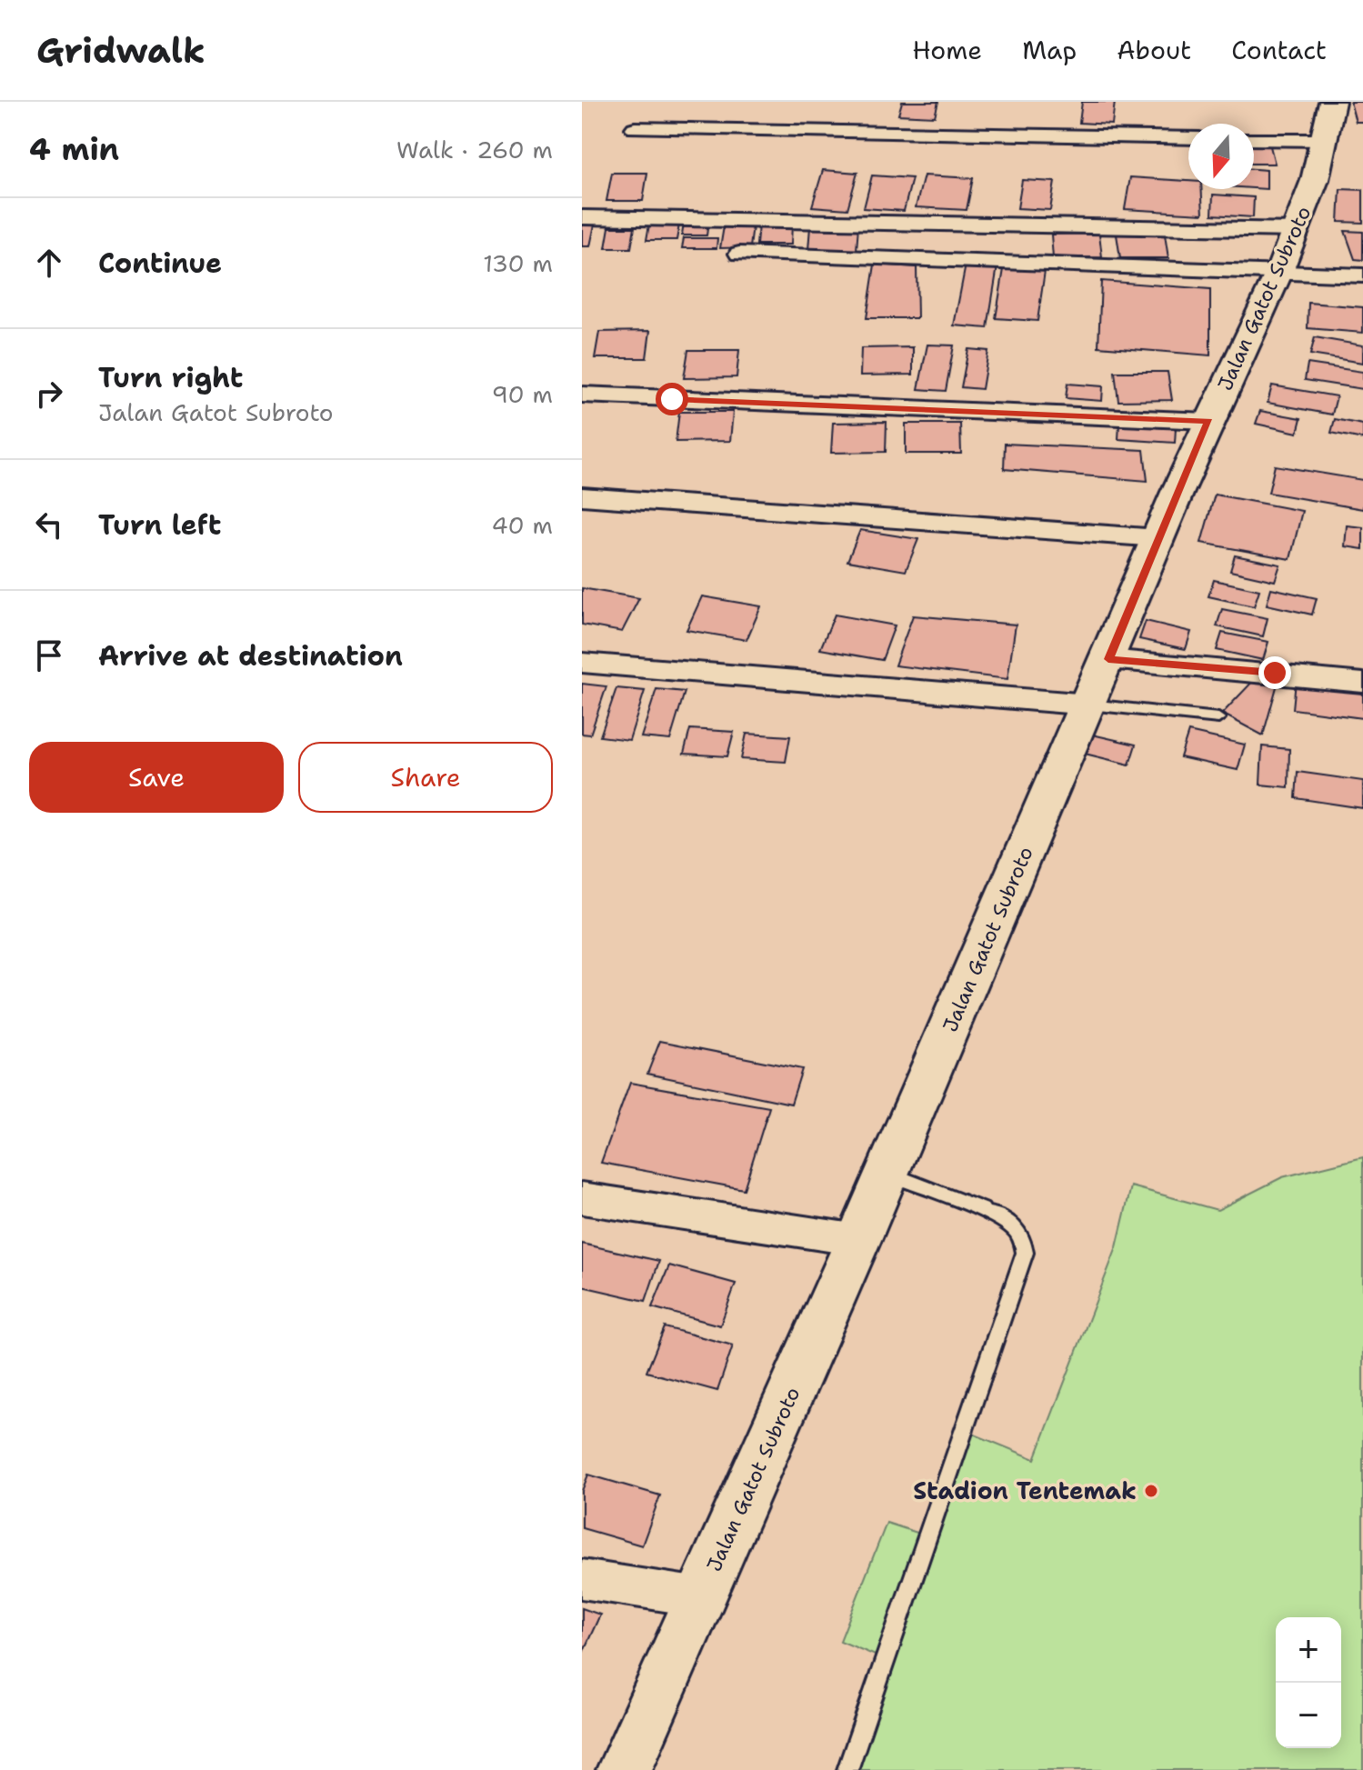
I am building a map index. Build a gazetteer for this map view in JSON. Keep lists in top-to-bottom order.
{
  "streets": {
    "street": ["Jalan Gatot Subroto"]
  },
  "places": ["Stadion Tentemak"],
  "north": "bottom",
  "page": {
    "header": "Gridwalk",
    "nav": [
      "Home",
      "Map",
      "About",
      "Contact"
    ],
    "heading": ["4 min", "Walk · 260 m"],
    "list": [
      ["Continue", "130 m"],
      ["Turn right", "Jalan Gatot Subroto", "90 m"],
      ["Turn left", "40 m"],
      "Arrive at destination"
    ],
    "buttons": ["Save", "Share"],
    "map_buttons": ["+", "−"]
  }
}
